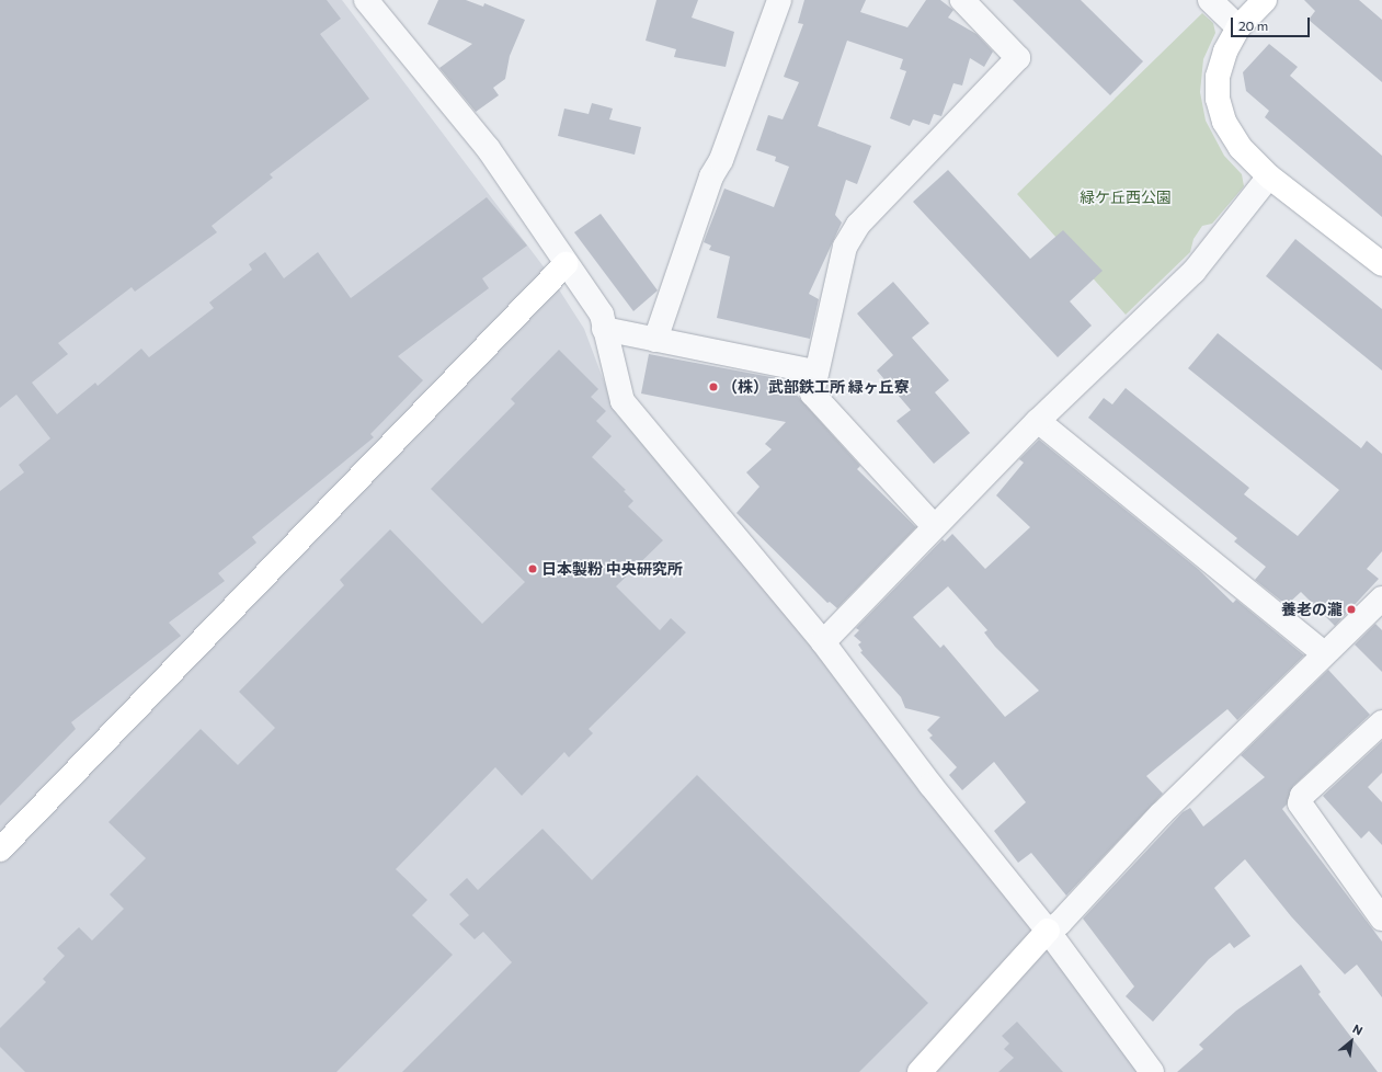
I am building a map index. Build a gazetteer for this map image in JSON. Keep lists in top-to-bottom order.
{
  "parks": ["緑ケ丘西公園"],
  "places": ["（株）武部鉄工所 緑ヶ丘寮", "日本製粉 中央研究所", "養老の瀧"],
  "scale_bar": "20 m",
  "north": "top right"
}
